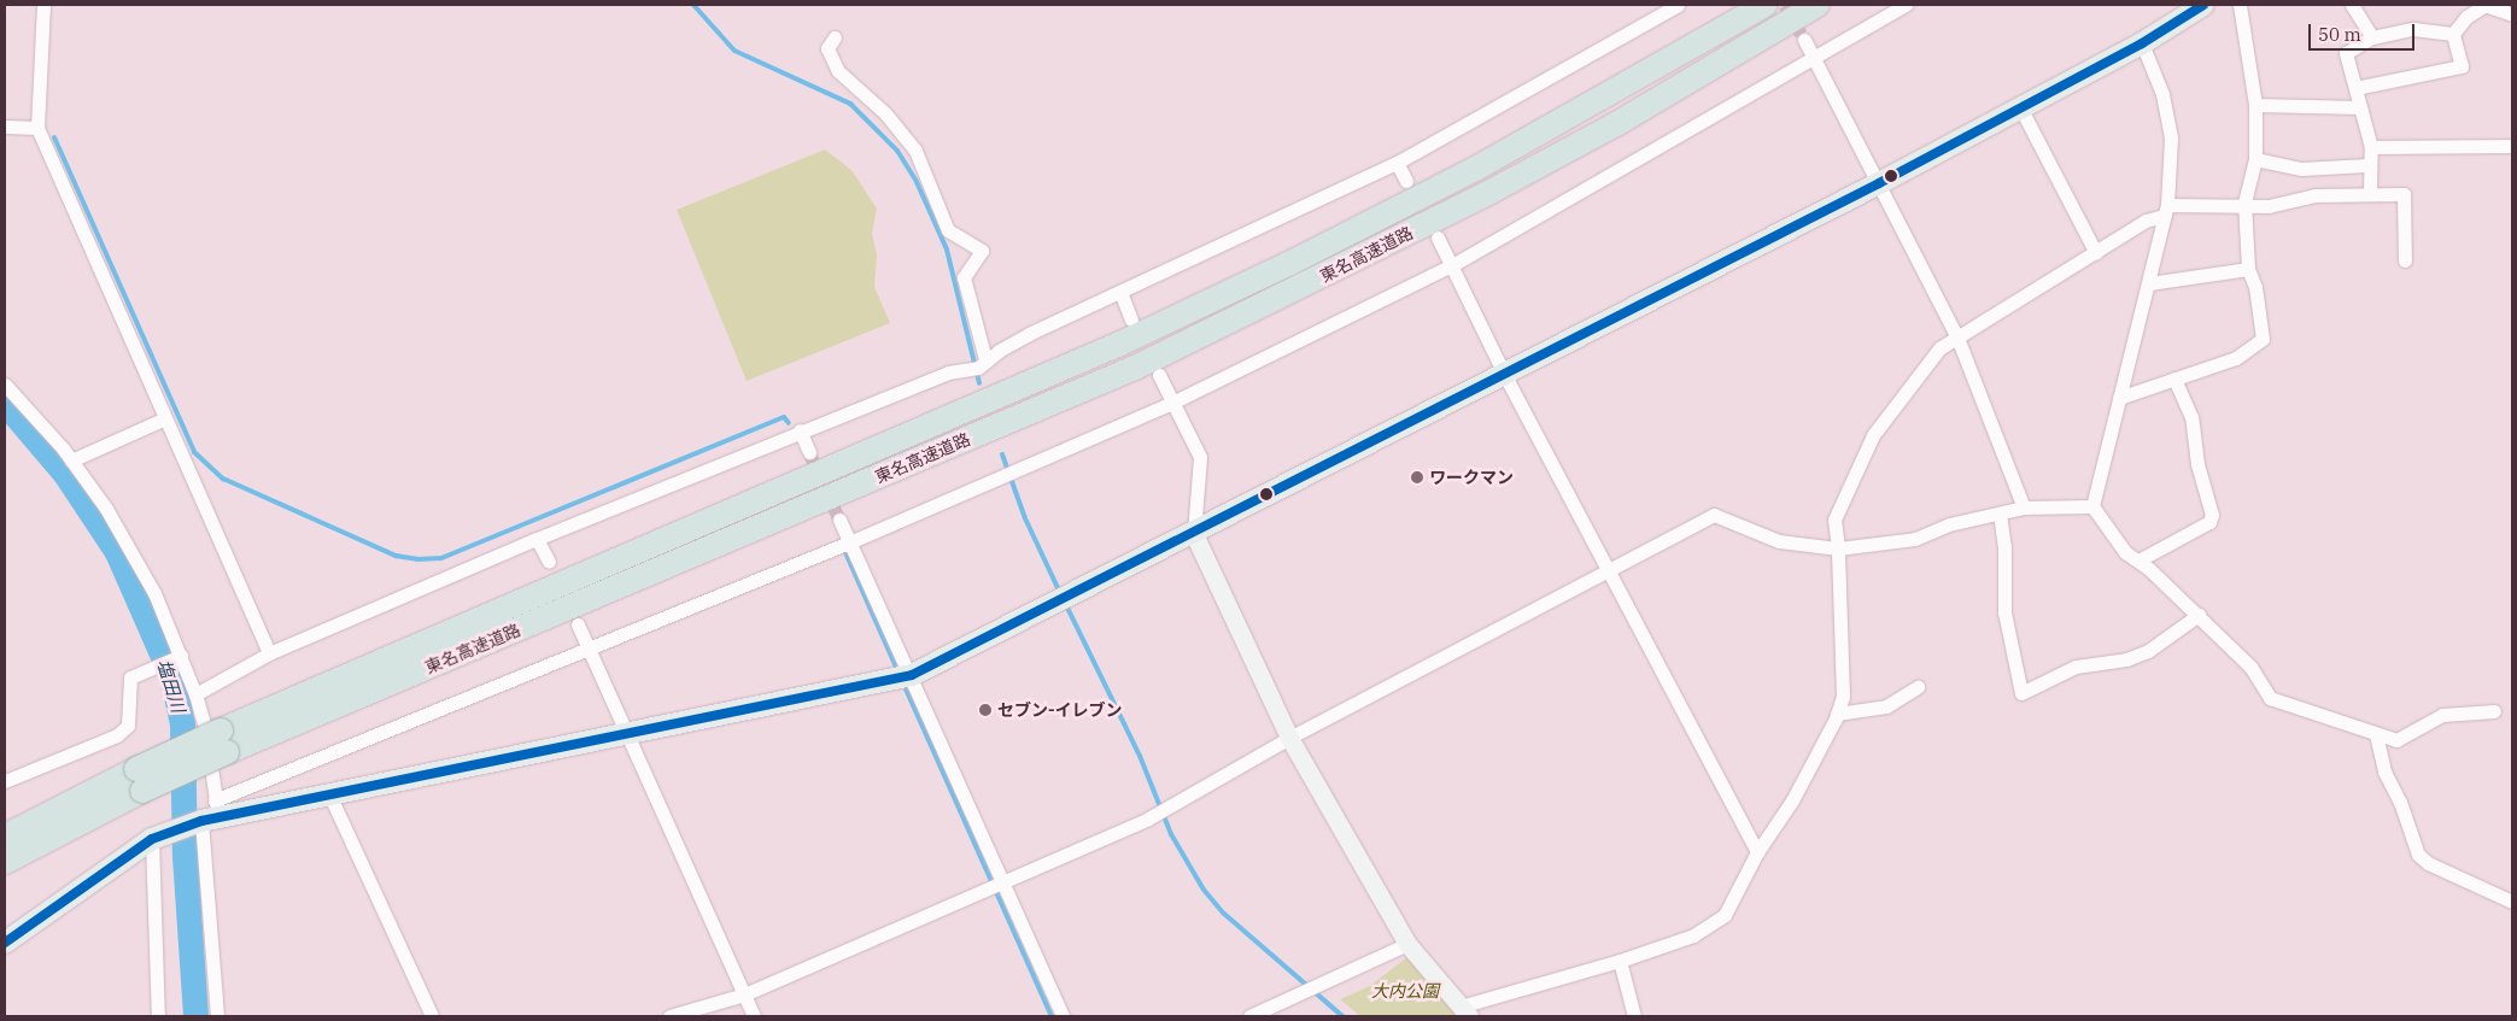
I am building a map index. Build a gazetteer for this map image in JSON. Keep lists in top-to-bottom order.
{
  "streets": {
    "highway": ["東名高速道路"]
  },
  "water": ["塩田川"],
  "parks": ["大内公園"],
  "places": ["ワークマン", "セブン-イレブン"],
  "scale_bar": "50 m"
}
